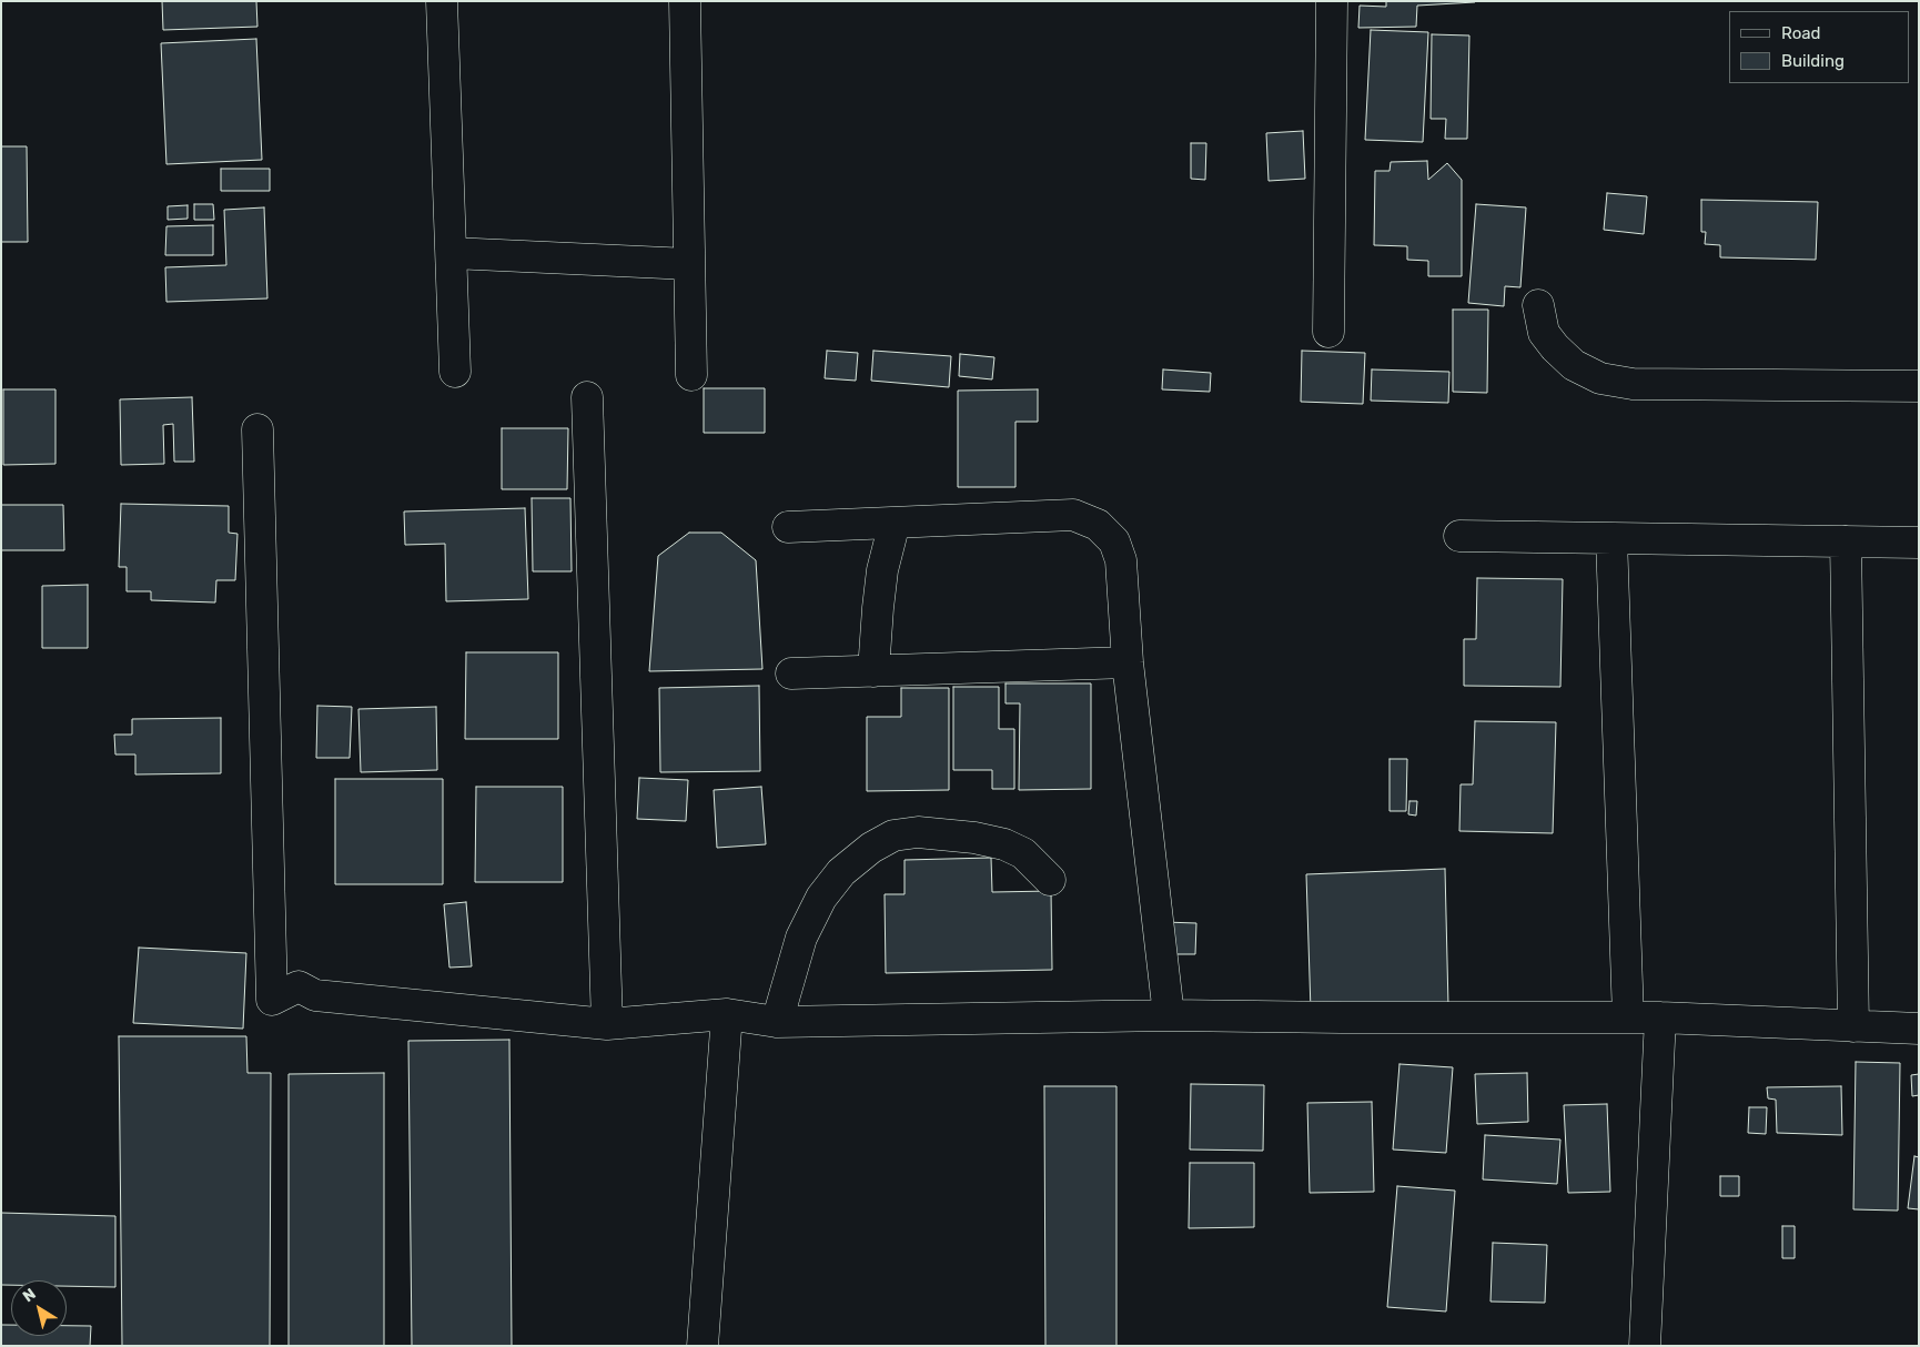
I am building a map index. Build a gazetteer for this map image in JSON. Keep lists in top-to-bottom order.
{
  "legend": ["Road", "Building"],
  "north": "top left"
}
